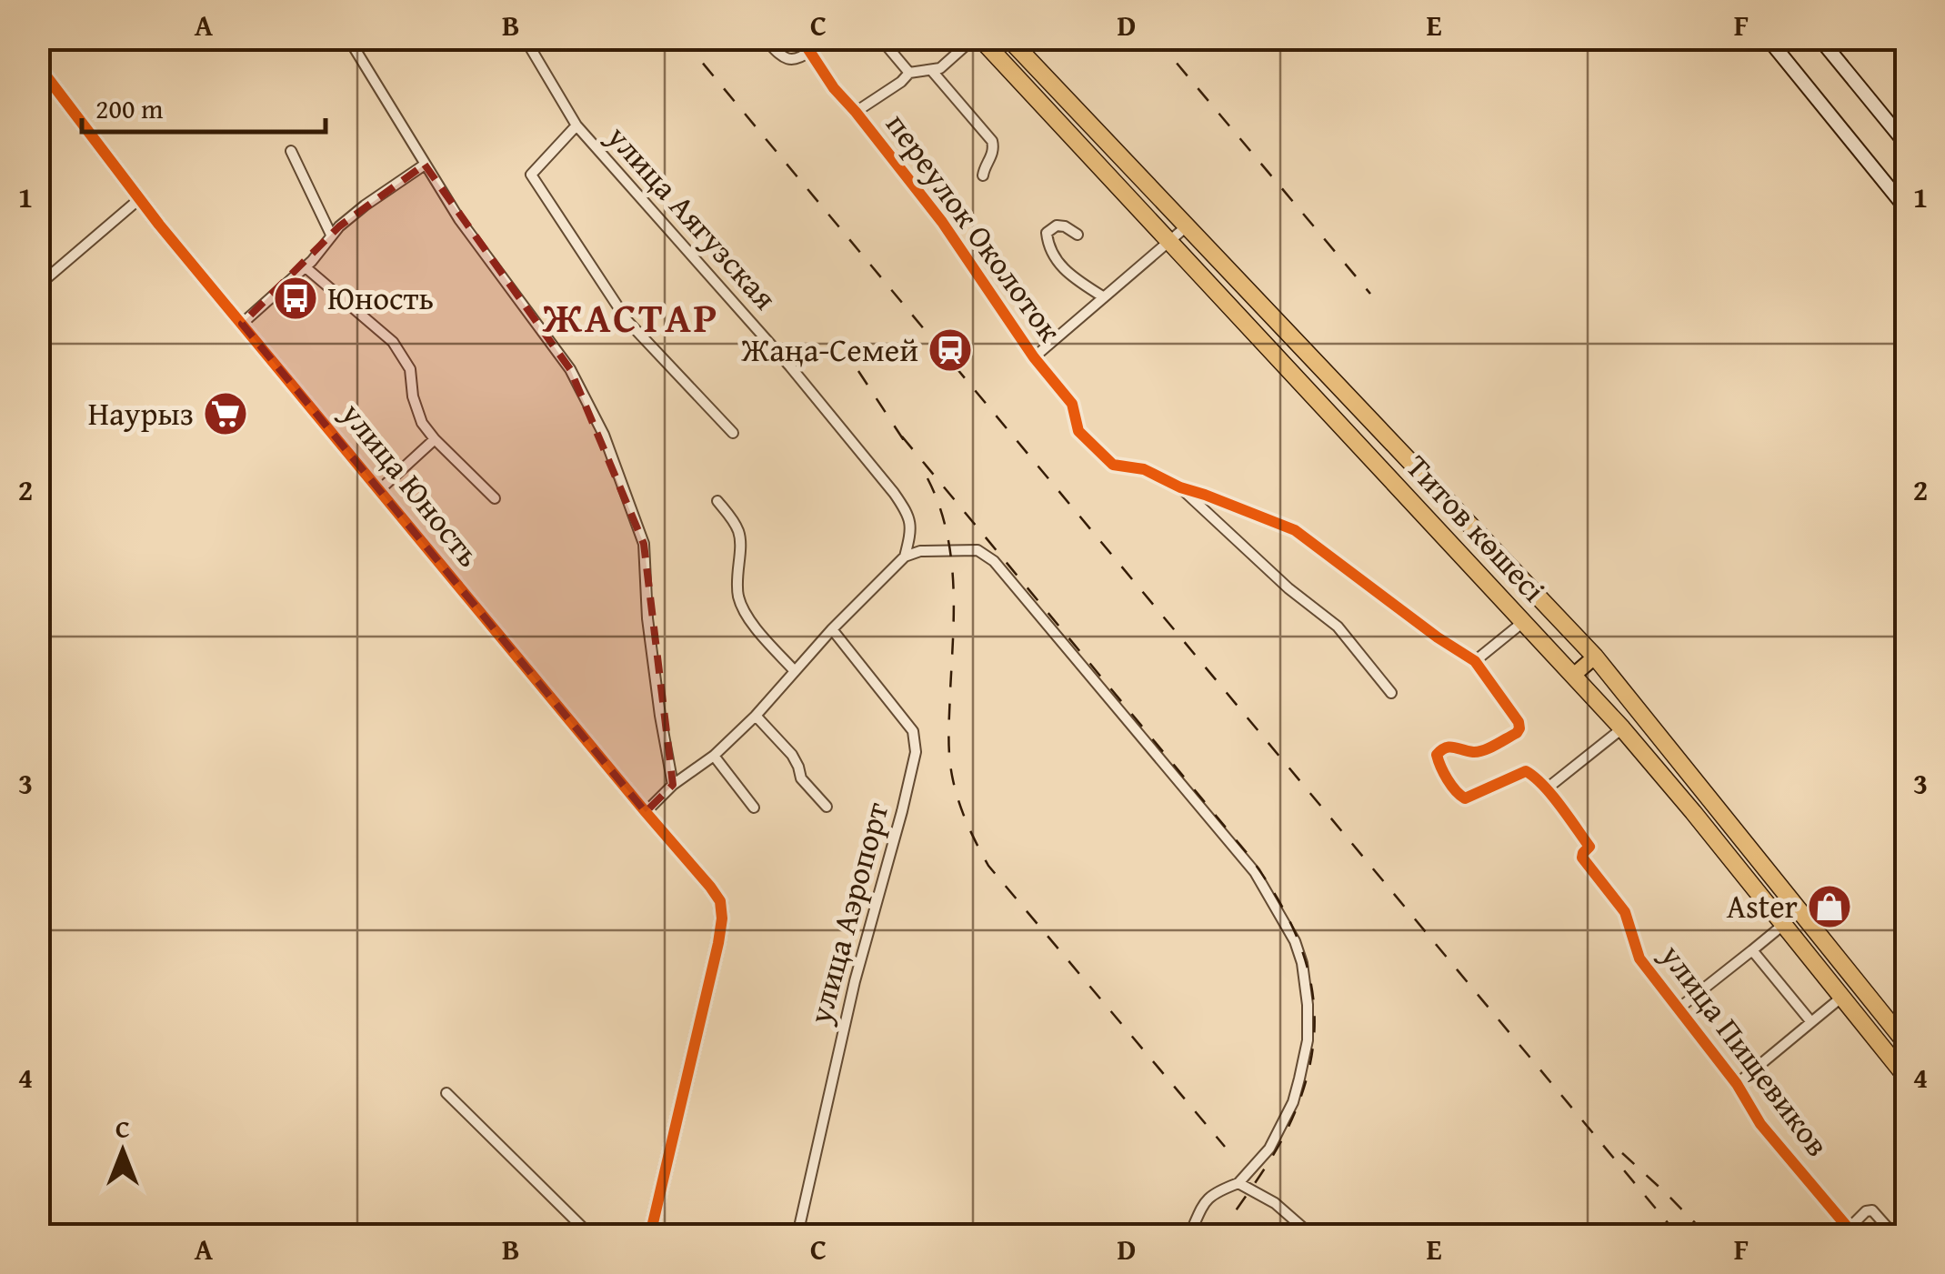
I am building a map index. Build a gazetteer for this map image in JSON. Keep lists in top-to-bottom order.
{
  "streets": {
    "highway": ["Титов көшесі"],
    "street": [
      "улица Аягузская",
      "переулок Околоток",
      "улица Юность",
      "улица Аэропорт",
      "улица Пищевиков"
    ]
  },
  "districts": ["ЖАСТАР"],
  "places": {
    "bus stop": ["Юность"],
    "station": ["Жаңа-Семей"],
    "supermarket": ["Наурыз"],
    "shop": ["Aster"]
  },
  "scale_bar": "200 m",
  "north": "top",
  "grid": {
    "columns": [
      "A",
      "B",
      "C",
      "D",
      "E",
      "F"
    ],
    "rows": [
      "1",
      "2",
      "3",
      "4"
    ]
  }
}
